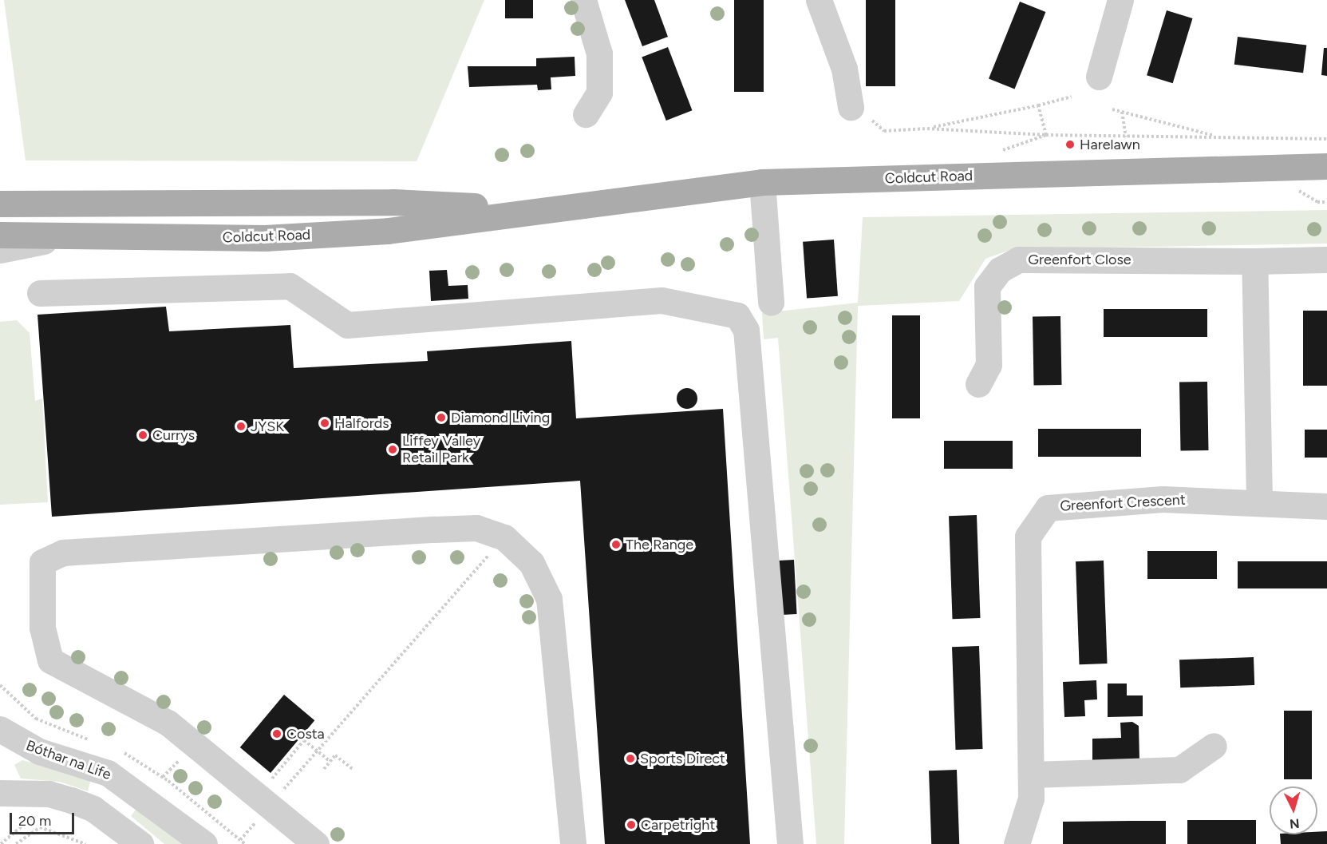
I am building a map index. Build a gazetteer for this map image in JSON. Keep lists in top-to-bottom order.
{
  "streets": {
    "main road": ["Coldcut Road"],
    "street": ["Greenfort Close", "Greenfort Crescent", "Bóthar na Life"]
  },
  "places": [
    "Harelawn",
    "Diamond Living",
    "Halfords",
    "JYSK",
    "Currys",
    "Liffey Valley Retail Park",
    "The Range",
    "Costa",
    "Sports Direct",
    "Carpetright"
  ],
  "scale_bar": "20 m",
  "north": "bottom"
}
